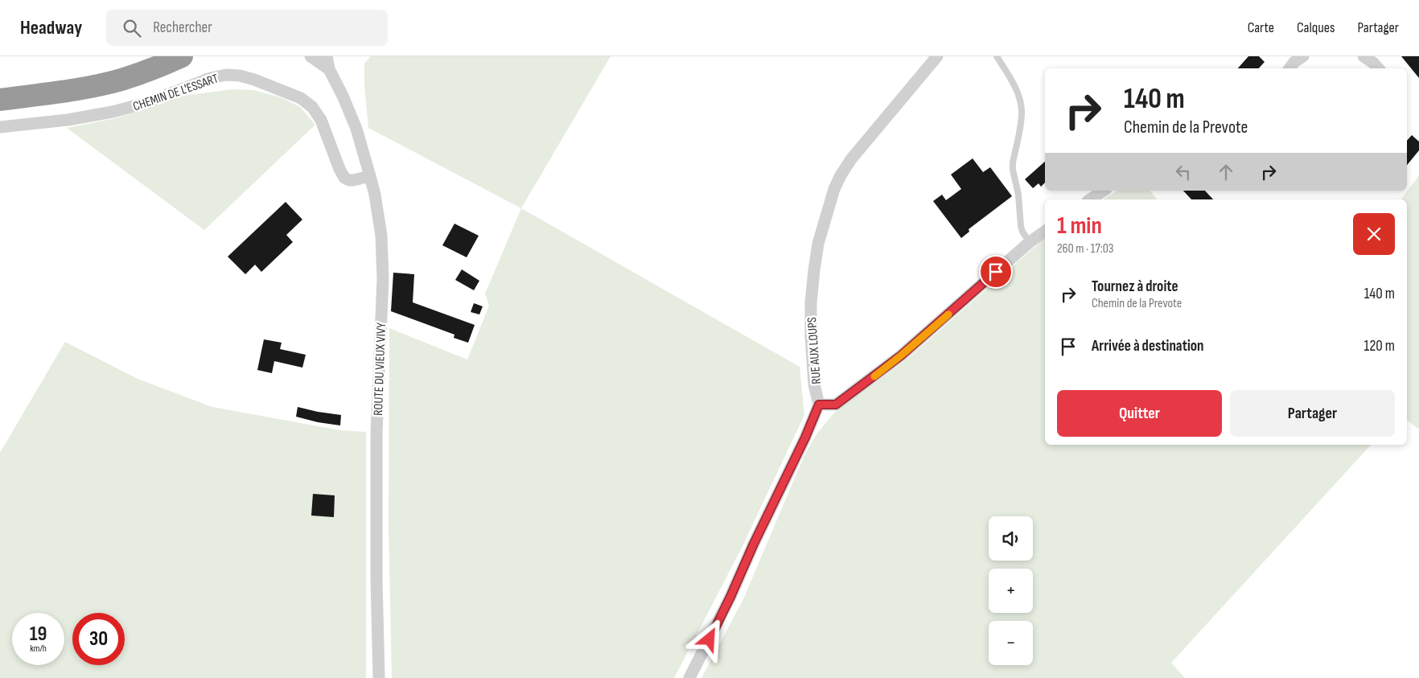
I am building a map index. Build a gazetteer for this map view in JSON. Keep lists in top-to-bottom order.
{
  "streets": {
    "street": ["CHEMIN DE L'ESSART", "RUE AUX LOUPS", "ROUTE DU VIEUX VIVY"]
  },
  "crossings": [
    ["CHEMIN DE L'ESSART", "ROUTE DU VIEUX VIVY"]
  ],
  "page": {
    "header": "Headway",
    "search": "Rechercher",
    "nav": ["Carte", "Calques", "Partager"],
    "turn": ["140 m", "Chemin de la Prevote"],
    "heading": ["1 min", "260 m · 17:03"],
    "list": [
      {
        "name": "Tournez à droite",
        "note": "Chemin de la Prevote",
        "value": "140 m"
      },
      {
        "name": "Arrivée à destination",
        "value": "120 m"
      }
    ],
    "buttons": ["Quitter", "Partager"],
    "map_buttons": ["+", "−"],
    "speed": "19 km/h",
    "limit": "30"
  }
}
